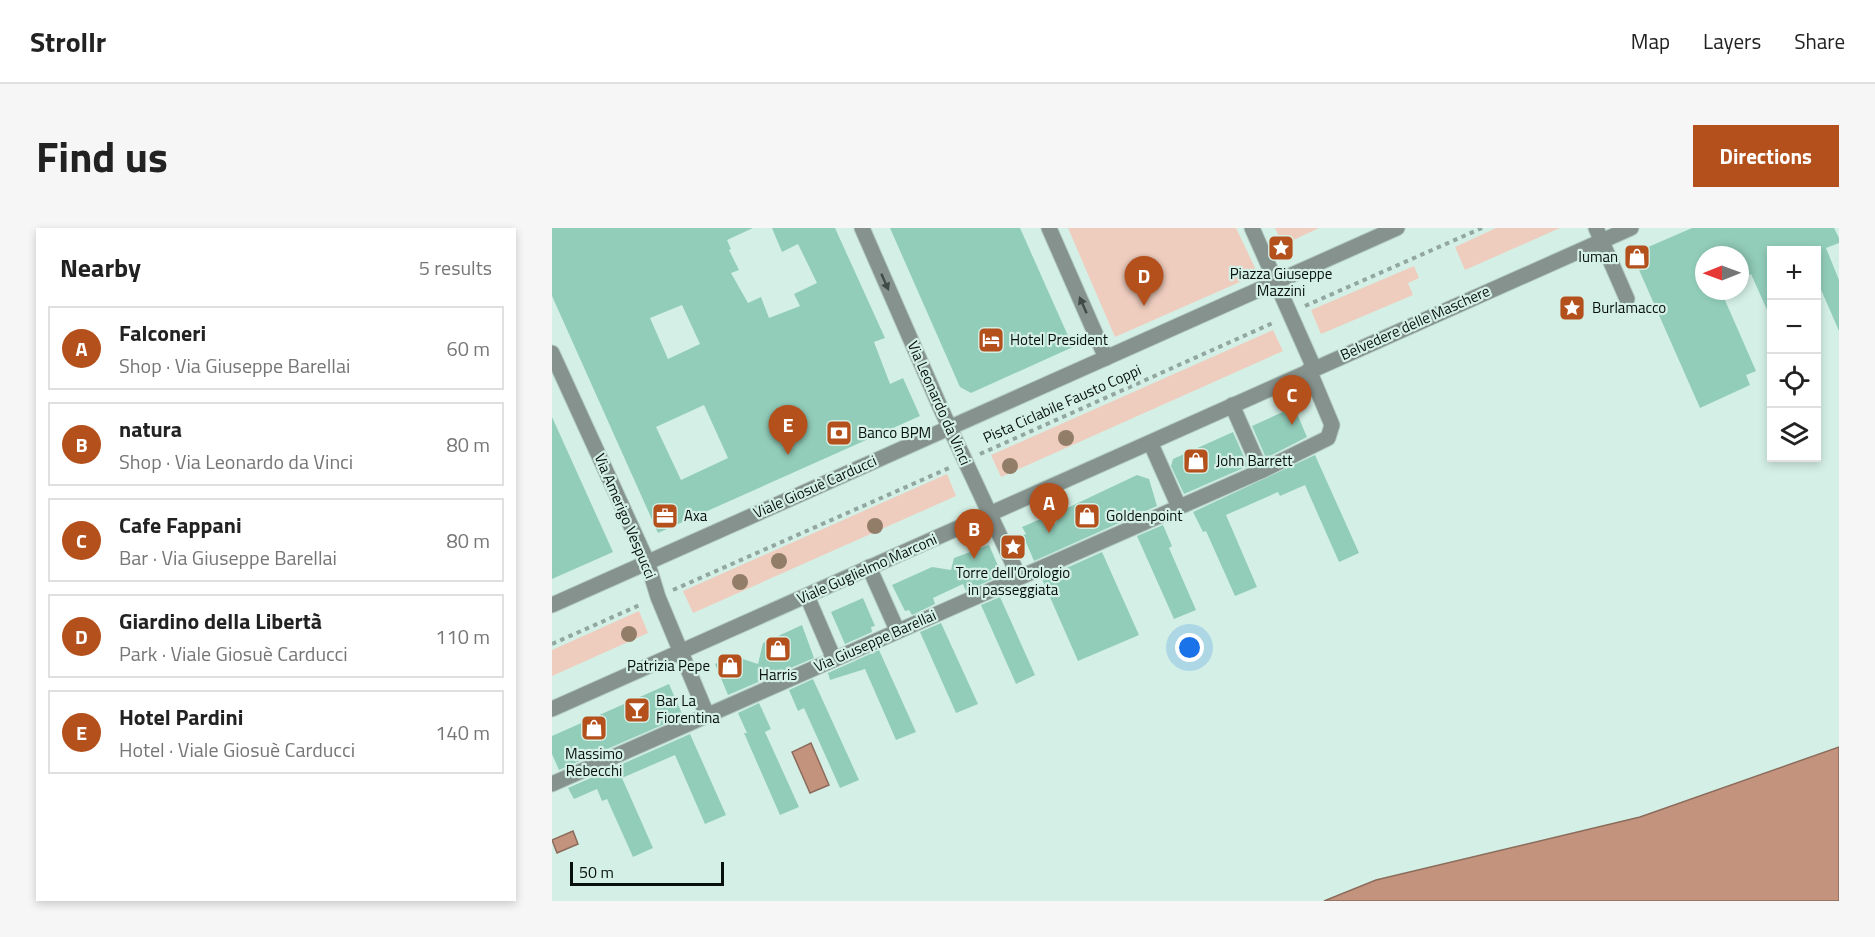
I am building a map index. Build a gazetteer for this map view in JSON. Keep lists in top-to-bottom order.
{
  "streets": {
    "street": [
      "Belvedere delle Maschere",
      "Via Leonardo da Vinci",
      "Viale Giosuè Carducci",
      "Via Amerigo Vespucci",
      "Viale Guglielmo Marconi",
      "Via Giuseppe Barellai"
    ],
    "path": ["Pista Ciclabile Fausto Coppi"]
  },
  "crossings": [
    ["Belvedere delle Maschere", "Viale Guglielmo Marconi"],
    ["Belvedere delle Maschere", "Via Giuseppe Barellai"],
    ["Via Leonardo da Vinci", "Pista Ciclabile Fausto Coppi"],
    ["Via Leonardo da Vinci", "Viale Giosuè Carducci"],
    ["Via Leonardo da Vinci", "Viale Guglielmo Marconi"],
    ["Via Leonardo da Vinci", "Via Giuseppe Barellai"],
    ["Pista Ciclabile Fausto Coppi", "Via Amerigo Vespucci"],
    ["Viale Giosuè Carducci", "Via Amerigo Vespucci"],
    ["Via Amerigo Vespucci", "Viale Guglielmo Marconi"],
    ["Via Amerigo Vespucci", "Via Giuseppe Barellai"],
    ["Viale Guglielmo Marconi", "Via Giuseppe Barellai"]
  ],
  "one_way": ["Via Leonardo da Vinci"],
  "places": {
    "place": ["Piazza Giuseppe Mazzini", "Burlamacco", "Torre dell'Orologio in passeggiata"],
    "shop": [
      "Iuman",
      "John Barrett",
      "Goldenpoint",
      "Harris",
      "Patrizia Pepe",
      "Massimo Rebecchi"
    ],
    "hotel": ["Hotel President"],
    "bank": ["Banco BPM"],
    "office": ["Axa"],
    "bar": ["Bar La Fiorentina"]
  },
  "scale_bar": "50 m",
  "north": "left",
  "page": {
    "header": "Strollr",
    "nav": ["Map", "Layers", "Share"],
    "title": "Find us",
    "buttons": "Directions",
    "heading": ["Nearby", "5 results"],
    "map_buttons": ["+", "−"],
    "pins": [
      "D",
      "C",
      "E",
      "A",
      "B"
    ],
    "list": [
      {
        "mark": "A",
        "name": "Falconeri",
        "note": "Shop · Via Giuseppe Barellai",
        "value": "60 m"
      },
      {
        "mark": "B",
        "name": "natura",
        "note": "Shop · Via Leonardo da Vinci",
        "value": "80 m"
      },
      {
        "mark": "C",
        "name": "Cafe Fappani",
        "note": "Bar · Via Giuseppe Barellai",
        "value": "80 m"
      },
      {
        "mark": "D",
        "name": "Giardino della Libertà",
        "note": "Park · Viale Giosuè Carducci",
        "value": "110 m"
      },
      {
        "mark": "E",
        "name": "Hotel Pardini",
        "note": "Hotel · Viale Giosuè Carducci",
        "value": "140 m"
      }
    ],
    "scale": "50 m"
  }
}
